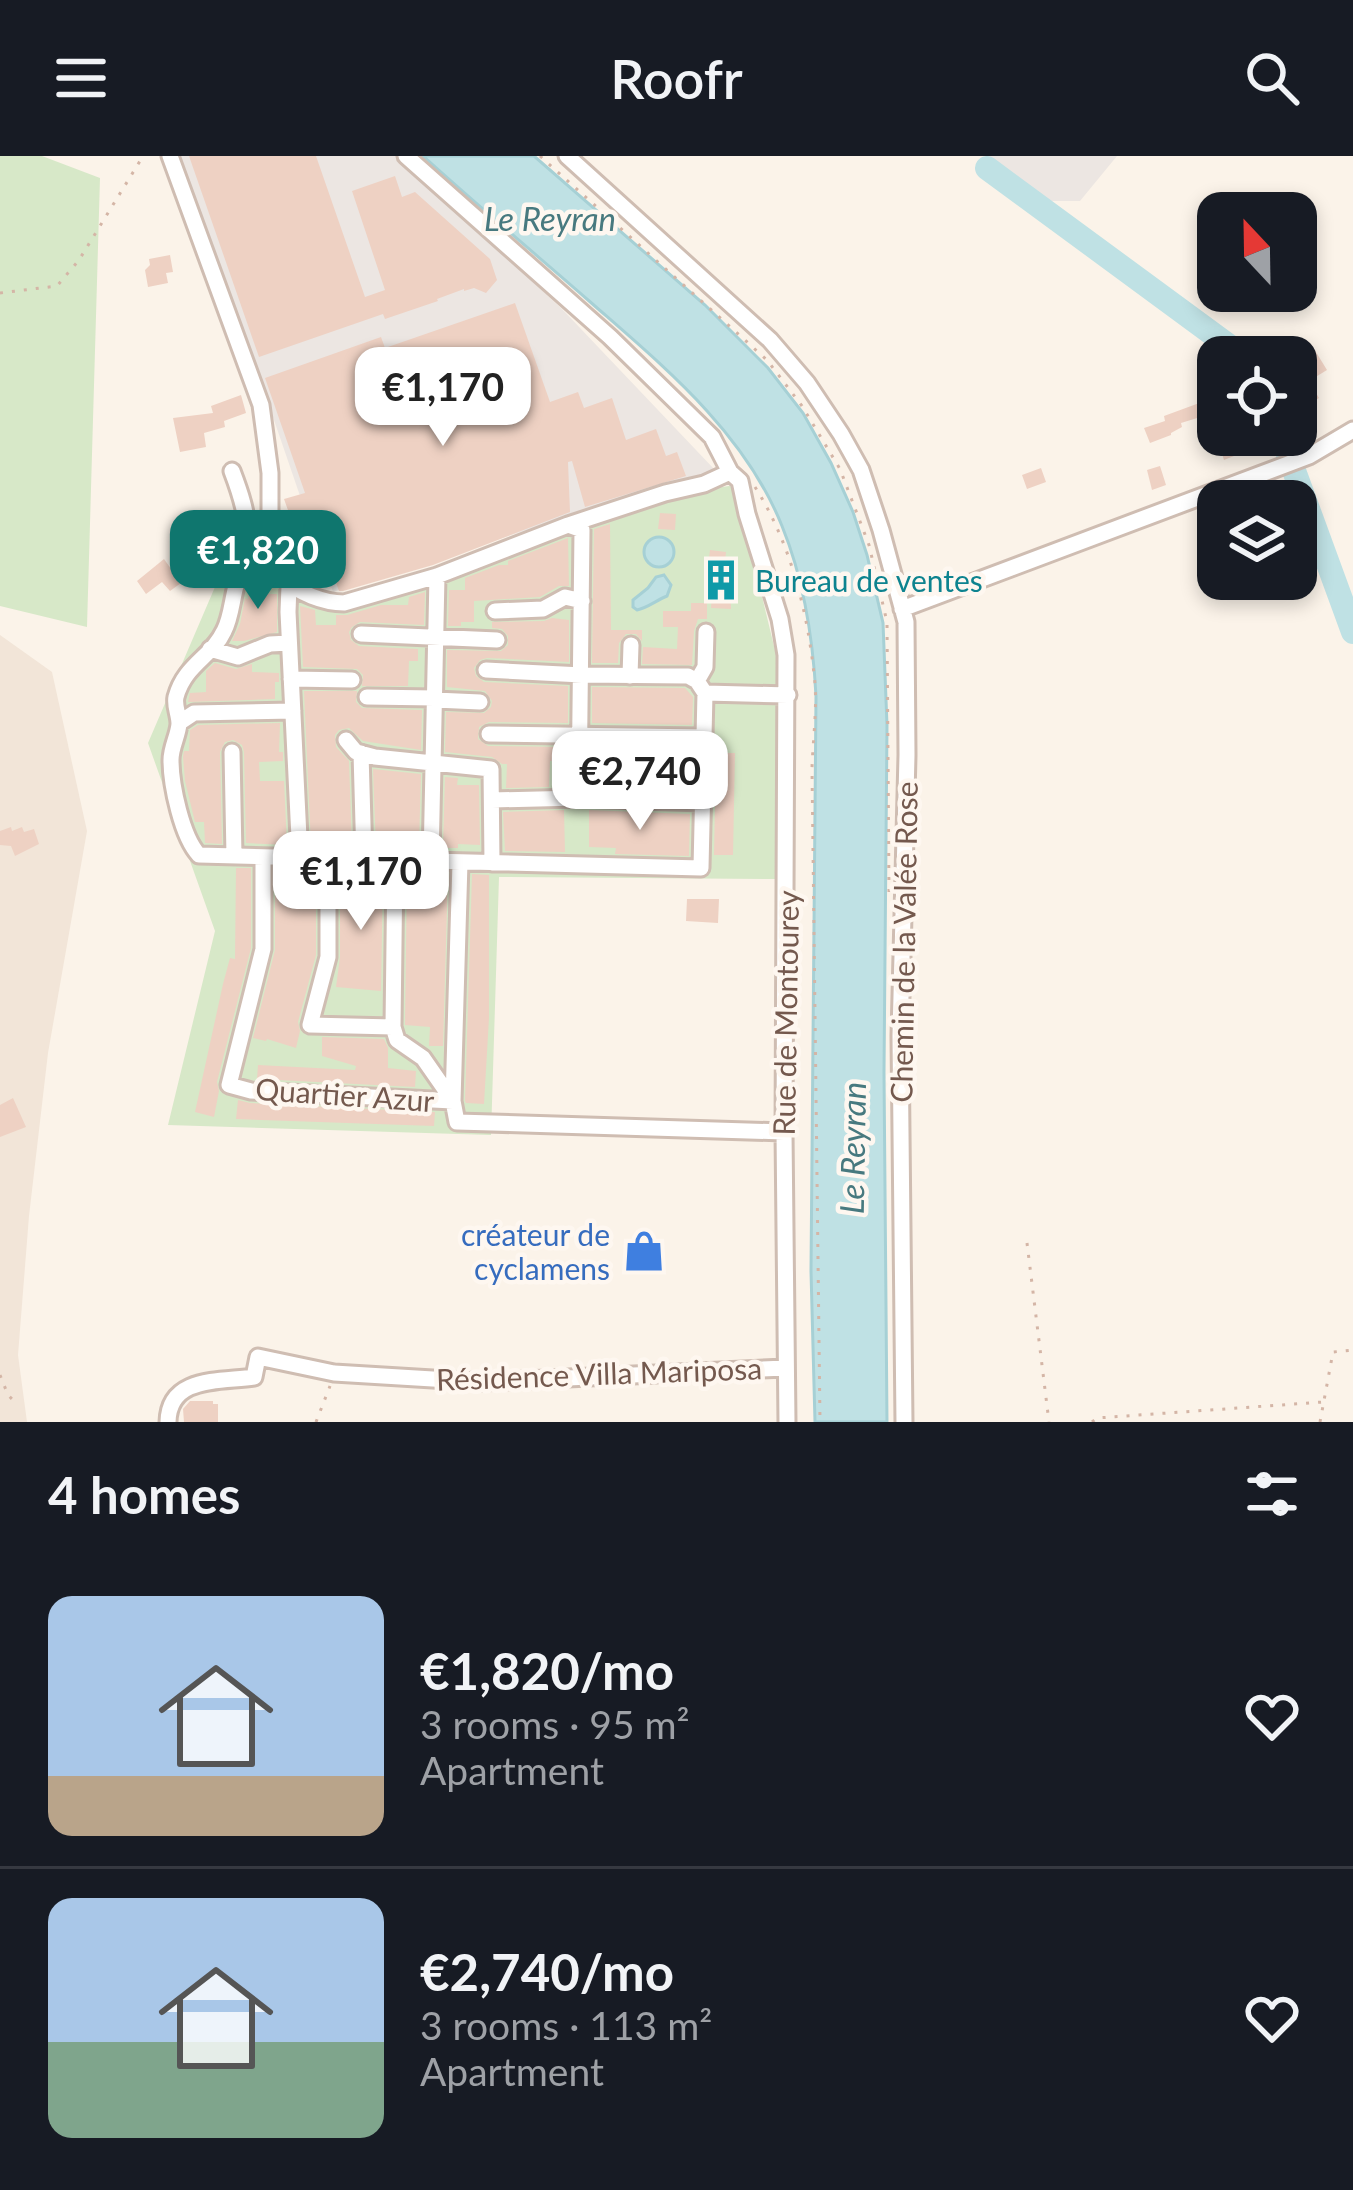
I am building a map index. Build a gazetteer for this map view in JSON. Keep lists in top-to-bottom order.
{
  "streets": {
    "street": [
      "Chemin de la Valée Rose",
      "Rue de Montourey",
      "Quartier Azur",
      "Résidence Villa Mariposa"
    ]
  },
  "crossings": [
    ["Rue de Montourey", "Résidence Villa Mariposa"]
  ],
  "water": ["Le Reyran"],
  "places": {
    "building": ["Bureau de ventes"],
    "shop": ["créateur de cyclamens"]
  },
  "north": "top",
  "page": {
    "header": "Roofr",
    "price": [
      "€1,170",
      "€1,820",
      "€2,740",
      "€1,170"
    ],
    "heading": "4 homes",
    "list": [
      {
        "name": "€1,820/mo",
        "note": "3 rooms · 95 m² · Apartment"
      },
      {
        "name": "€2,740/mo",
        "note": "3 rooms · 113 m² · Apartment"
      }
    ]
  }
}
